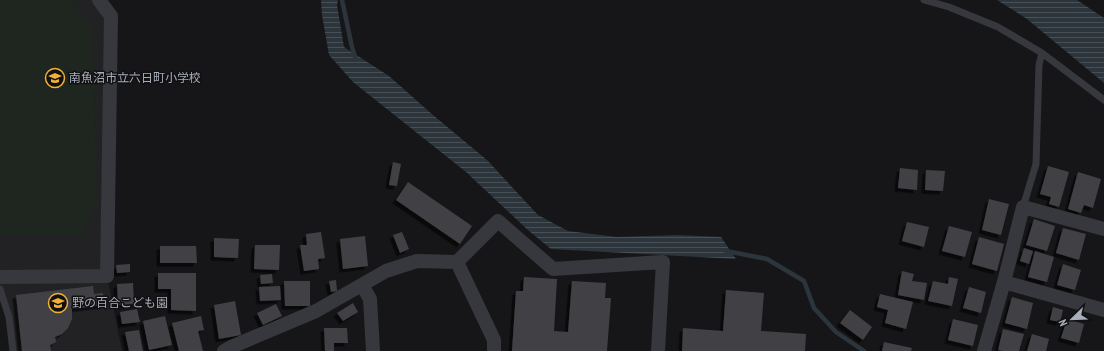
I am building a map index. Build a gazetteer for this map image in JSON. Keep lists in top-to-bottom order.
{
  "places": {
    "school or university": ["南魚沼市立六日町小学校", "野の百合こども園"]
  },
  "north": "bottom left"
}
